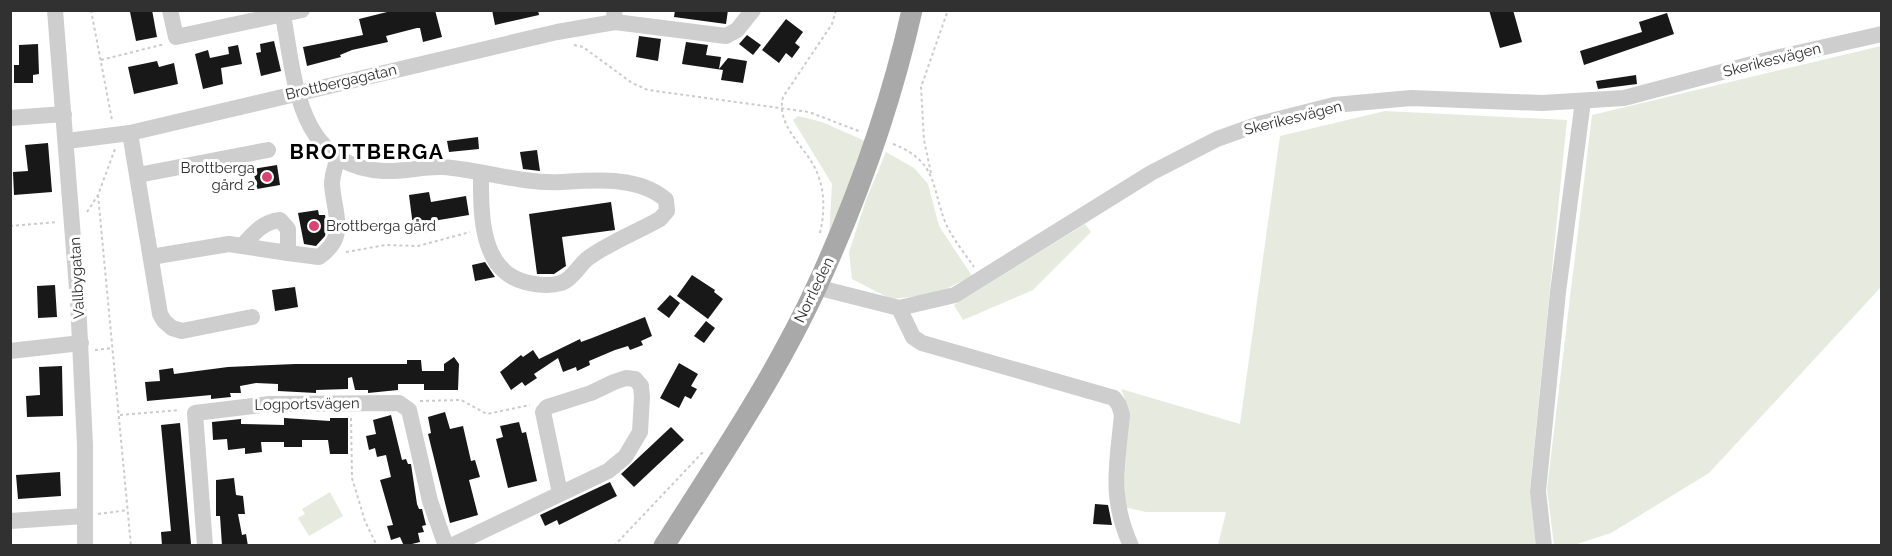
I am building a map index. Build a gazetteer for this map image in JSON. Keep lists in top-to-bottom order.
{
  "streets": {
    "main road": ["Norrleden"],
    "street": [
      "Skerikesvägen",
      "Brottbergagatan",
      "Vallbygatan",
      "Logportsvägen"
    ]
  },
  "crossings": [
    ["Skerikesvägen", "Norrleden"],
    ["Brottbergagatan", "Vallbygatan"]
  ],
  "districts": ["BROTTBERGA"],
  "places": ["Brottberga gård 2", "Brottberga gård"]
}
